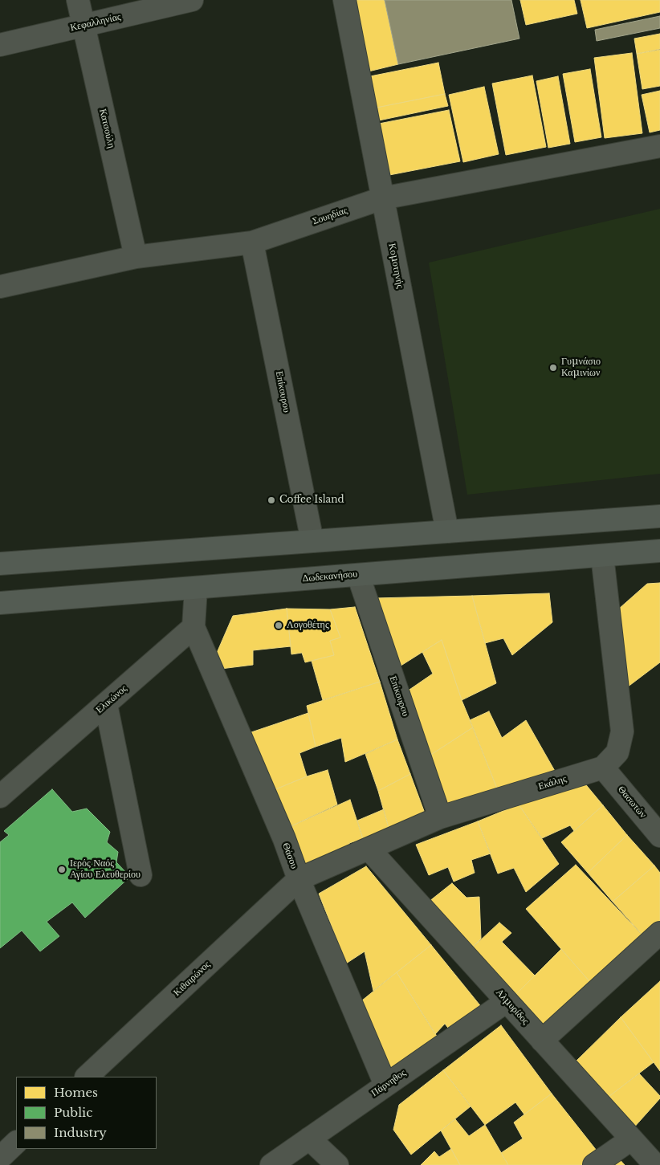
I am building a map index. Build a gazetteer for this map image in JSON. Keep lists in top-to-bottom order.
{
  "streets": {
    "street": [
      "Κεφαλληνίας",
      "Κατσούλη",
      "Σουηδίας",
      "Κομοτηνής",
      "Επίκουρου",
      "Δωδεκανήσου",
      "Ελικώνος",
      "Εκάλης",
      "Θασωτών",
      "Θάσου",
      "Κιθαιρώνος",
      "Αλμυρίδος",
      "Πάρνηθος"
    ]
  },
  "crossings": [
    ["Κεφαλληνίας", "Κατσούλη"],
    ["Κατσούλη", "Σουηδίας"],
    ["Σουηδίας", "Κομοτηνής"],
    ["Σουηδίας", "Επίκουρου"],
    ["Επίκουρου", "Δωδεκανήσου"],
    ["Επίκουρου", "Εκάλης"],
    ["Δωδεκανήσου", "Εκάλης"],
    ["Ελικώνος", "Θάσου"],
    ["Εκάλης", "Θασωτών"],
    ["Εκάλης", "Θάσου"],
    ["Εκάλης", "Κιθαιρώνος"],
    ["Εκάλης", "Αλμυρίδος"],
    ["Θάσου", "Κιθαιρώνος"],
    ["Θάσου", "Πάρνηθος"],
    ["Αλμυρίδος", "Πάρνηθος"]
  ],
  "places": [
    "Γυμνάσιο Καμινίων",
    "Coffee Island",
    "Λογοθέτης",
    "Ιερός Ναός Αγίου Ελευθερίου"
  ],
  "legend": ["Homes", "Public", "Industry"]
}
